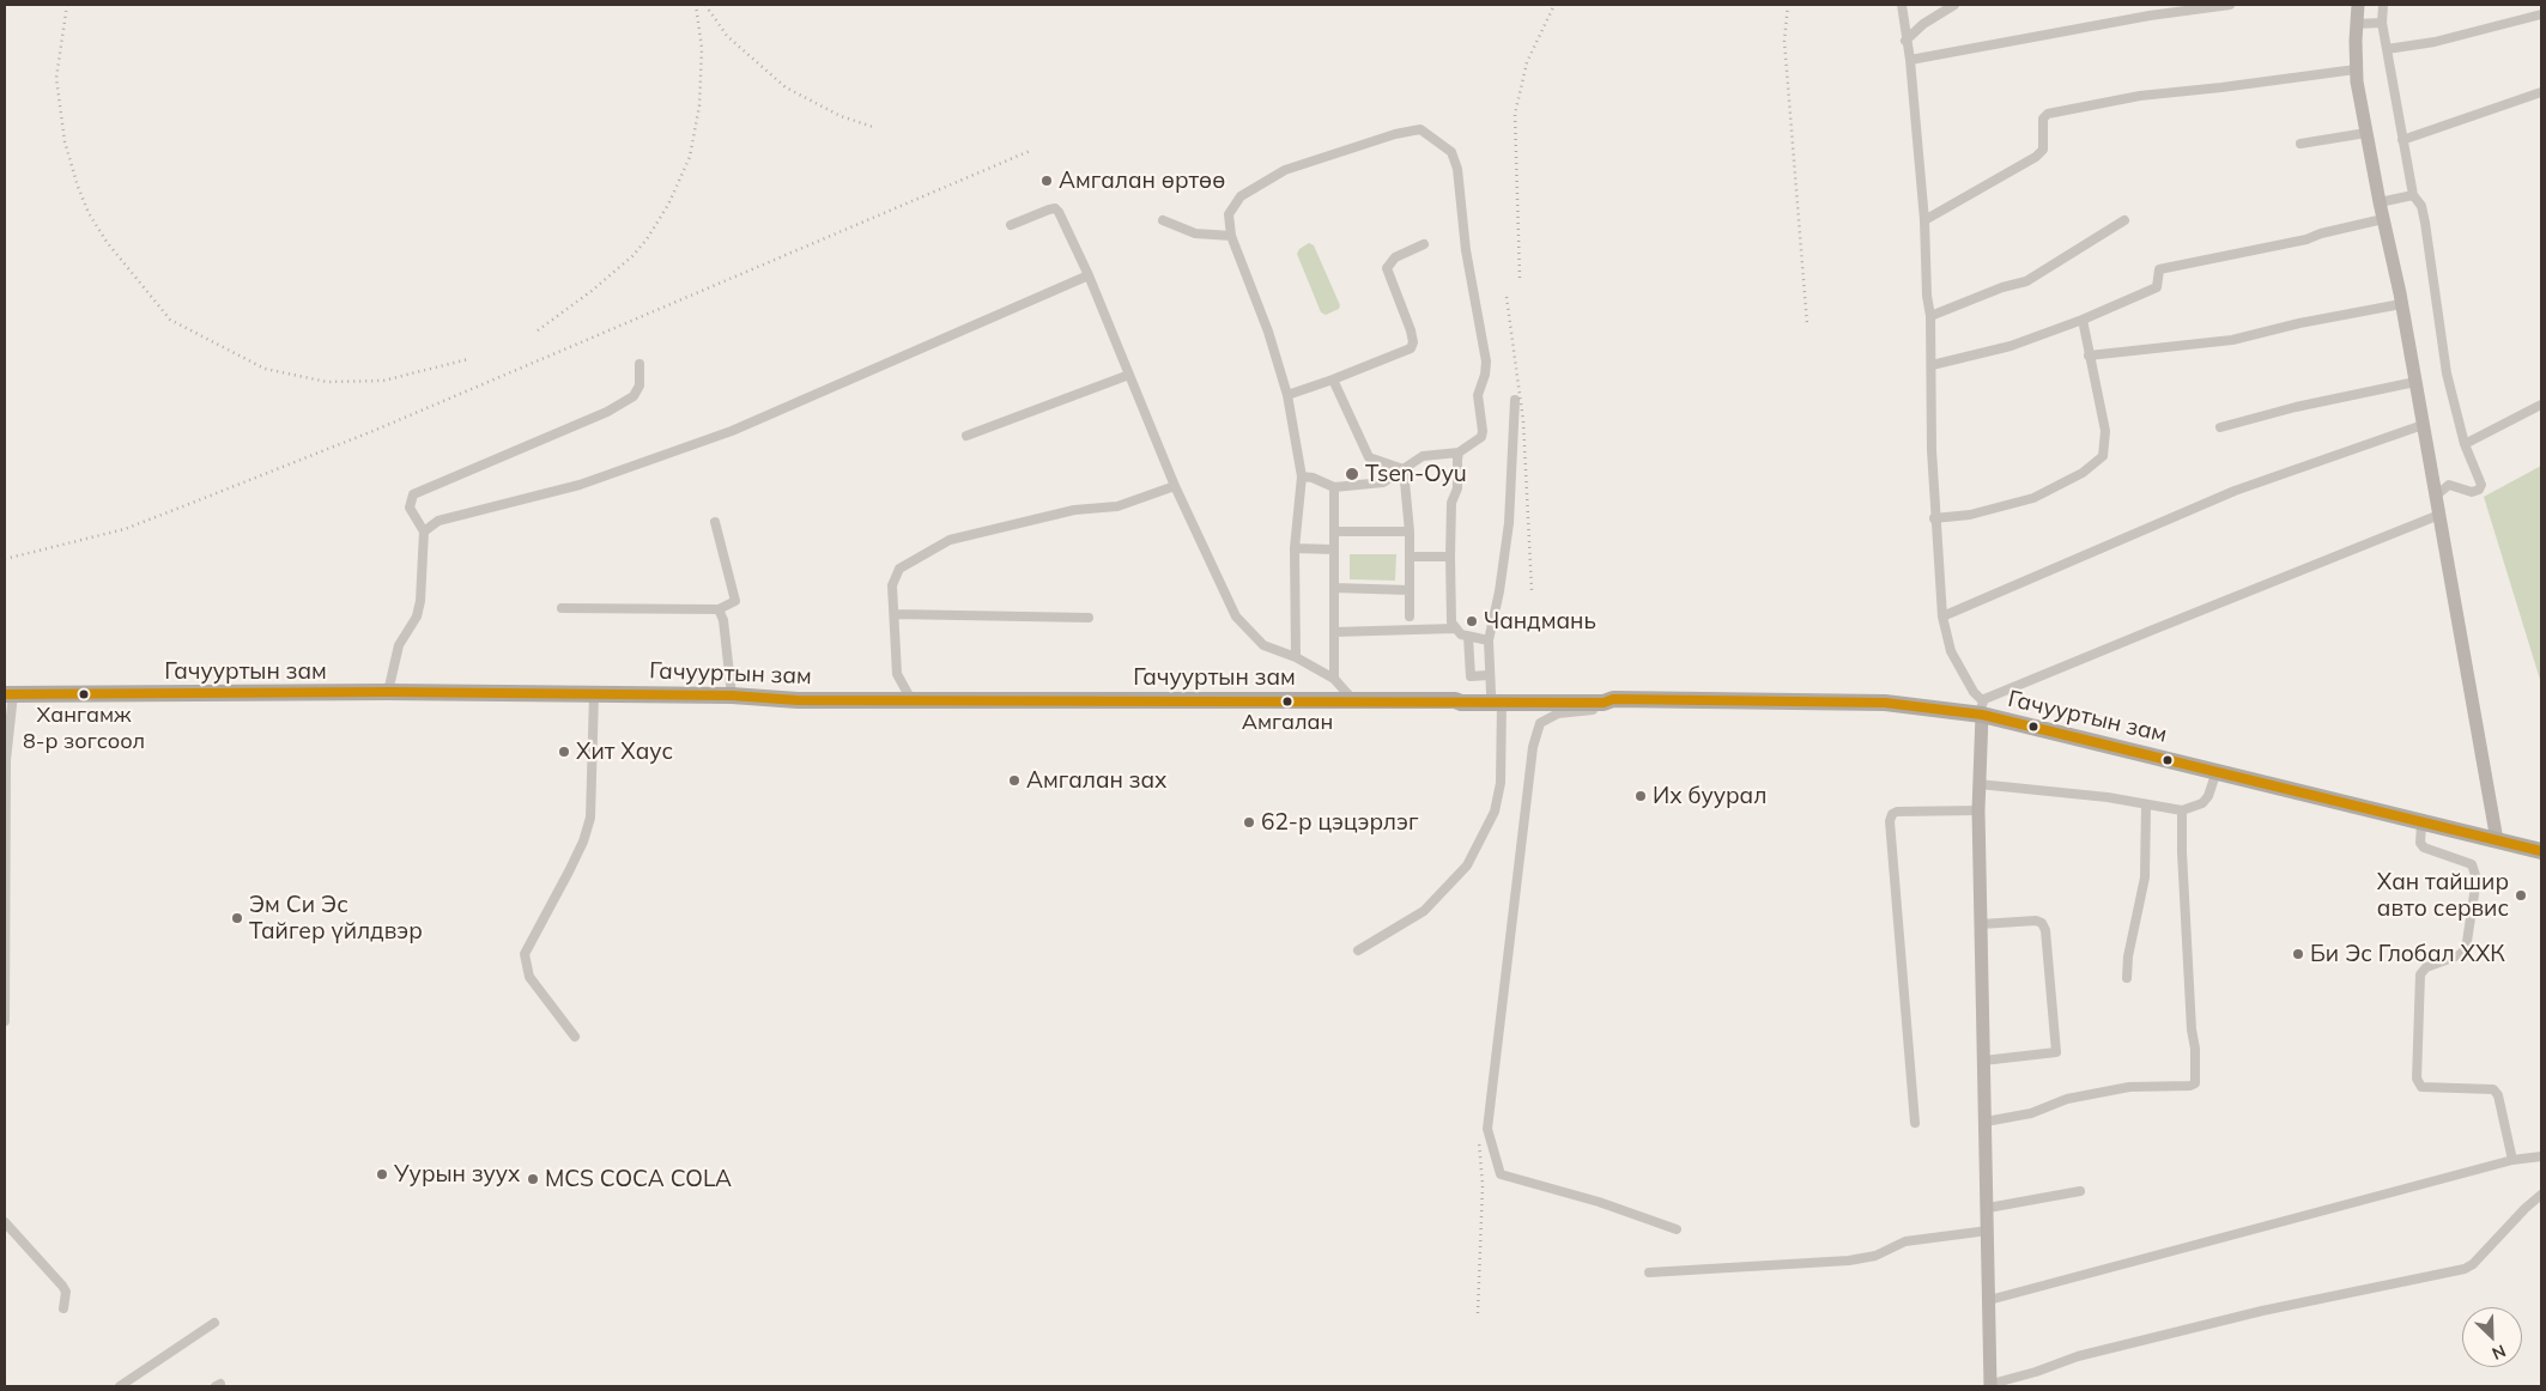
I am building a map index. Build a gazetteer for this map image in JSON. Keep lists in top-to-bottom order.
{
  "streets": {
    "highway": ["Гачууртын зам"]
  },
  "places": [
    "Амгалан өртөө",
    "Tsen-Oyu",
    "Чандмань",
    "Хангамж 8-р зогсоол",
    "Амгалан",
    "Хит Хаус",
    "Амгалан зах",
    "Их буурал",
    "62-р цэцэрлэг",
    "Хан тайшир авто сервис",
    "Эм Си Эс Тайгер үйлдвэр",
    "Би Эс Глобал ХХК",
    "Уурын зуух",
    "MCS COCA COLA"
  ],
  "north": "bottom right"
}
